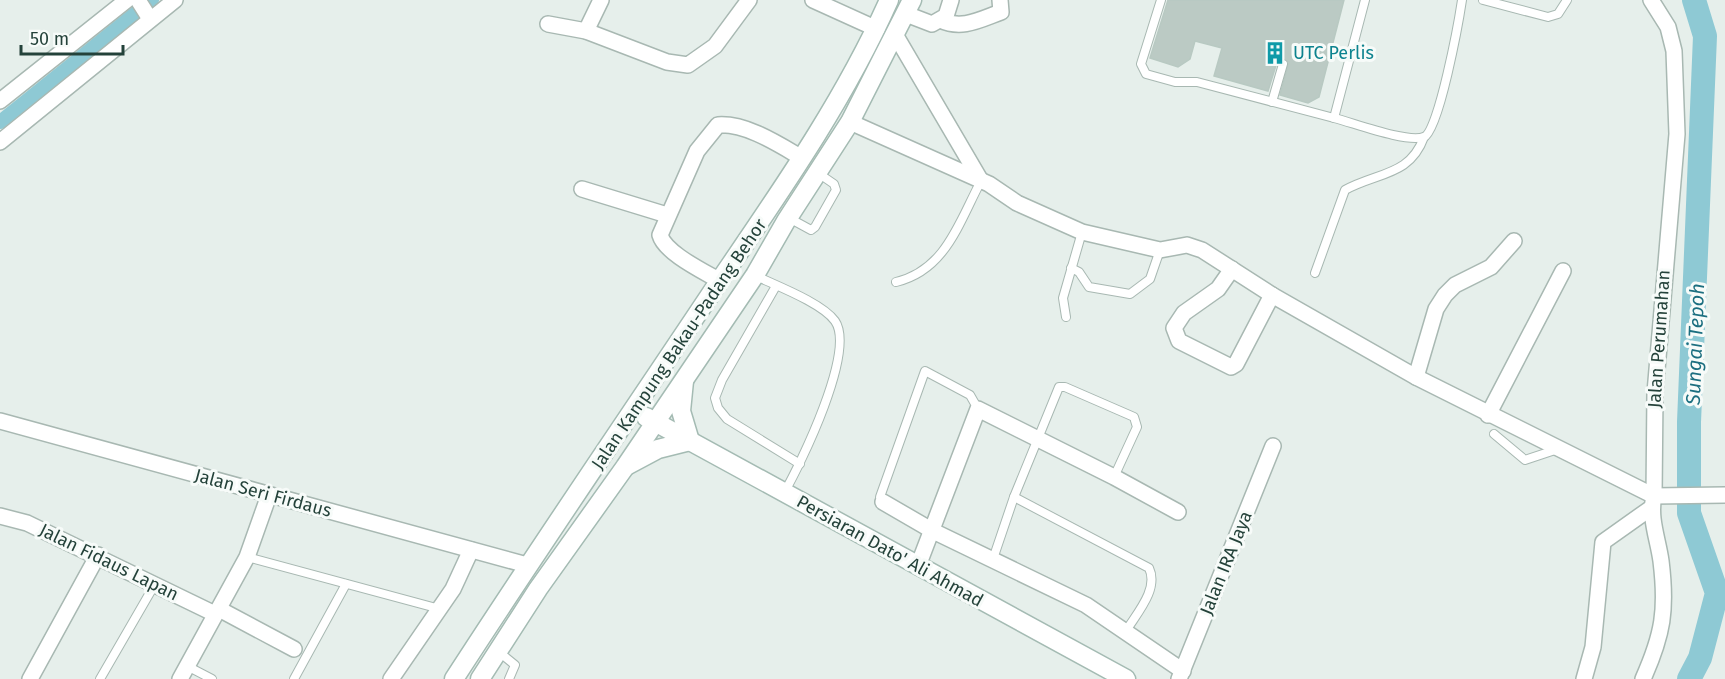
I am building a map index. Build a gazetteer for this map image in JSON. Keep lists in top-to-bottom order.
{
  "streets": {
    "street": [
      "Jalan Perumahan",
      "Jalan Kampung Bakau-Padang Behor",
      "Jalan Seri Firdaus",
      "Persiaran Dato' Ali Ahmad",
      "Jalan Fidaus Lapan",
      "Jalan IRA Jaya"
    ]
  },
  "crossings": [
    ["Jalan Kampung Bakau-Padang Behor", "Jalan Seri Firdaus"],
    ["Jalan Kampung Bakau-Padang Behor", "Persiaran Dato' Ali Ahmad"]
  ],
  "water": ["Sungai Tepoh"],
  "places": {
    "building": ["UTC Perlis"]
  },
  "scale_bar": "50 m"
}
